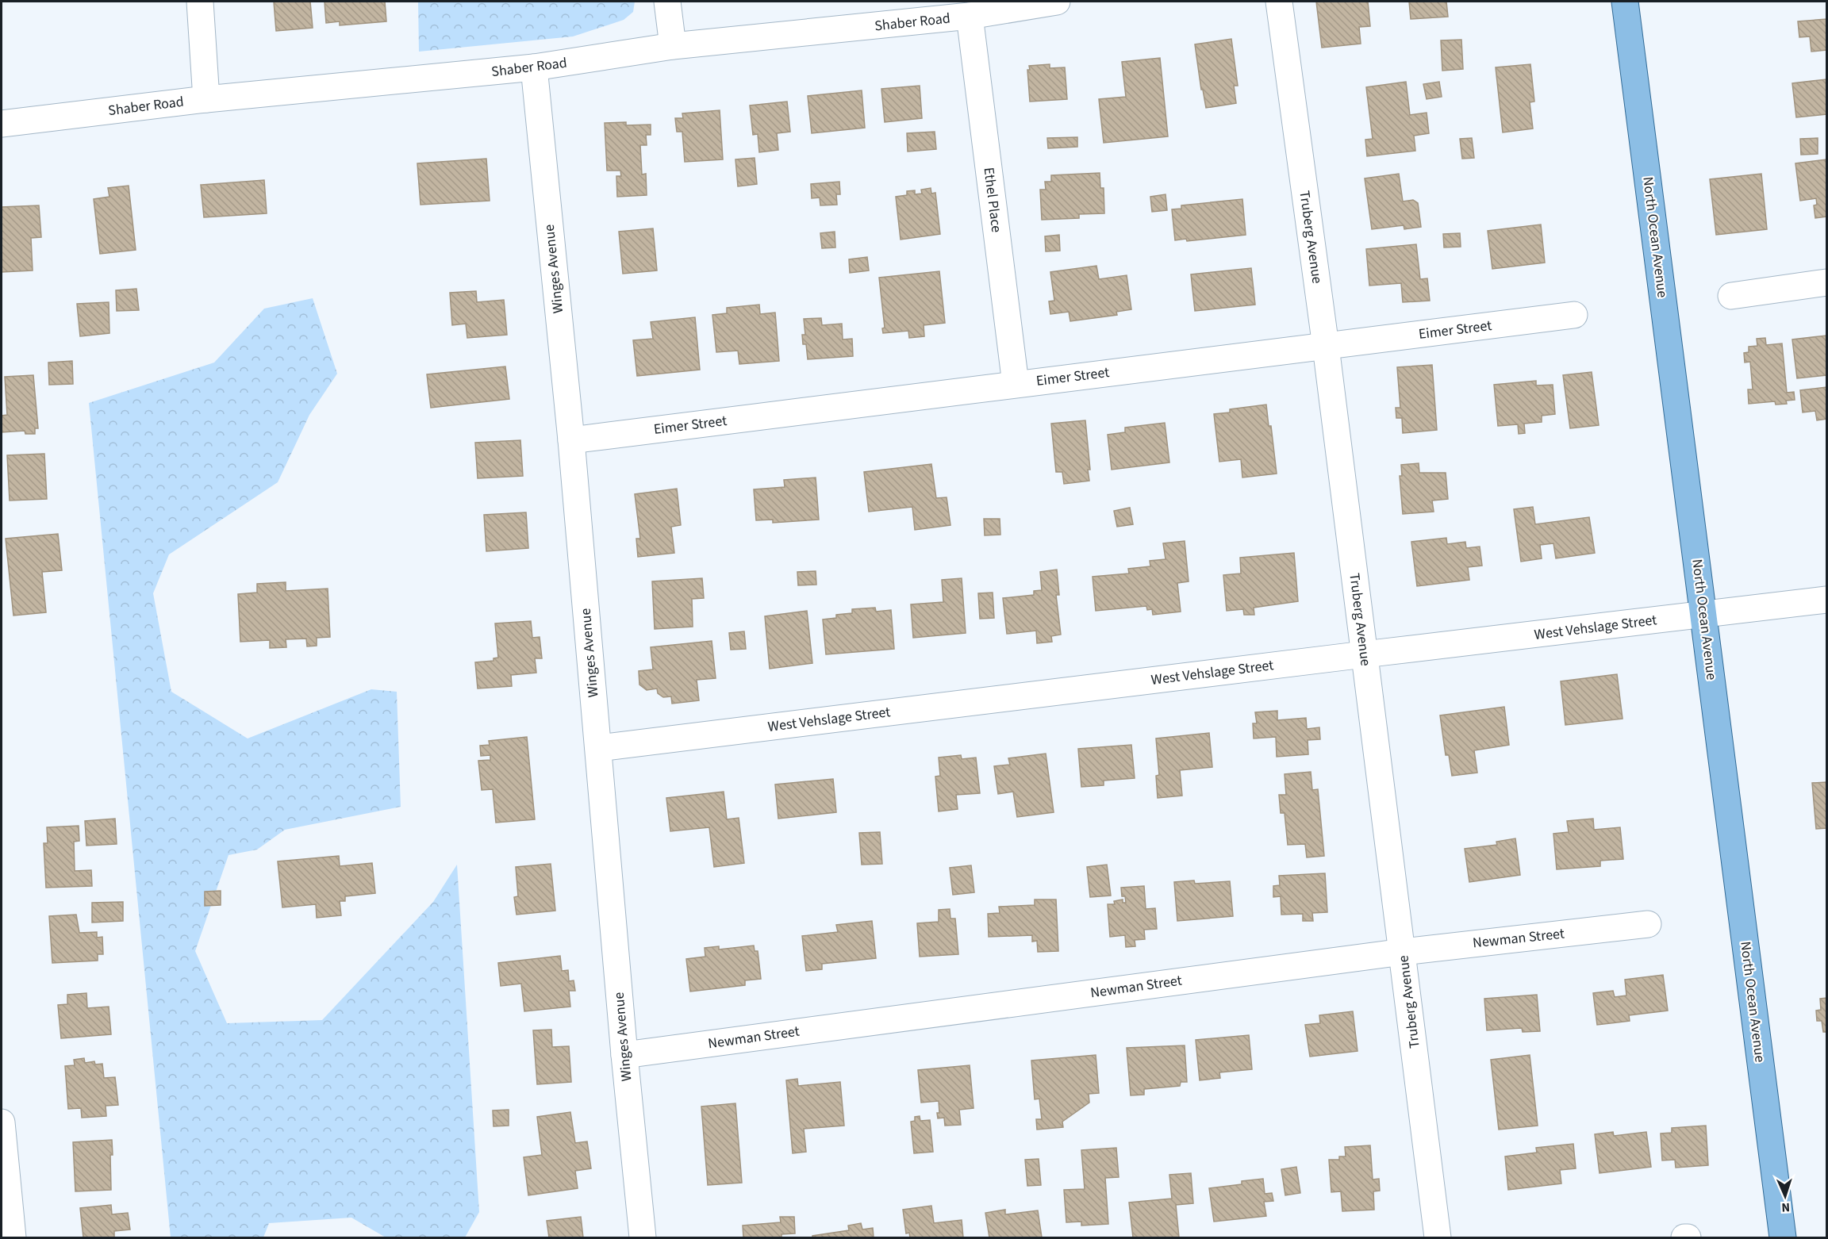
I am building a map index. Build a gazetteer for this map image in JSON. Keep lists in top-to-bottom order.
{
  "streets": {
    "main road": ["North Ocean Avenue"],
    "street": [
      "Shaber Road",
      "Ethel Place",
      "Truberg Avenue",
      "Winges Avenue",
      "Eimer Street",
      "West Vehslage Street",
      "Newman Street"
    ]
  },
  "crossings": [
    ["Shaber Road", "Ethel Place"],
    ["Shaber Road", "Winges Avenue"],
    ["Ethel Place", "Eimer Street"],
    ["Truberg Avenue", "Eimer Street"],
    ["Truberg Avenue", "West Vehslage Street"],
    ["Truberg Avenue", "Newman Street"],
    ["North Ocean Avenue", "West Vehslage Street"],
    ["Winges Avenue", "Eimer Street"],
    ["Winges Avenue", "West Vehslage Street"],
    ["Winges Avenue", "Newman Street"]
  ],
  "north": "bottom"
}
